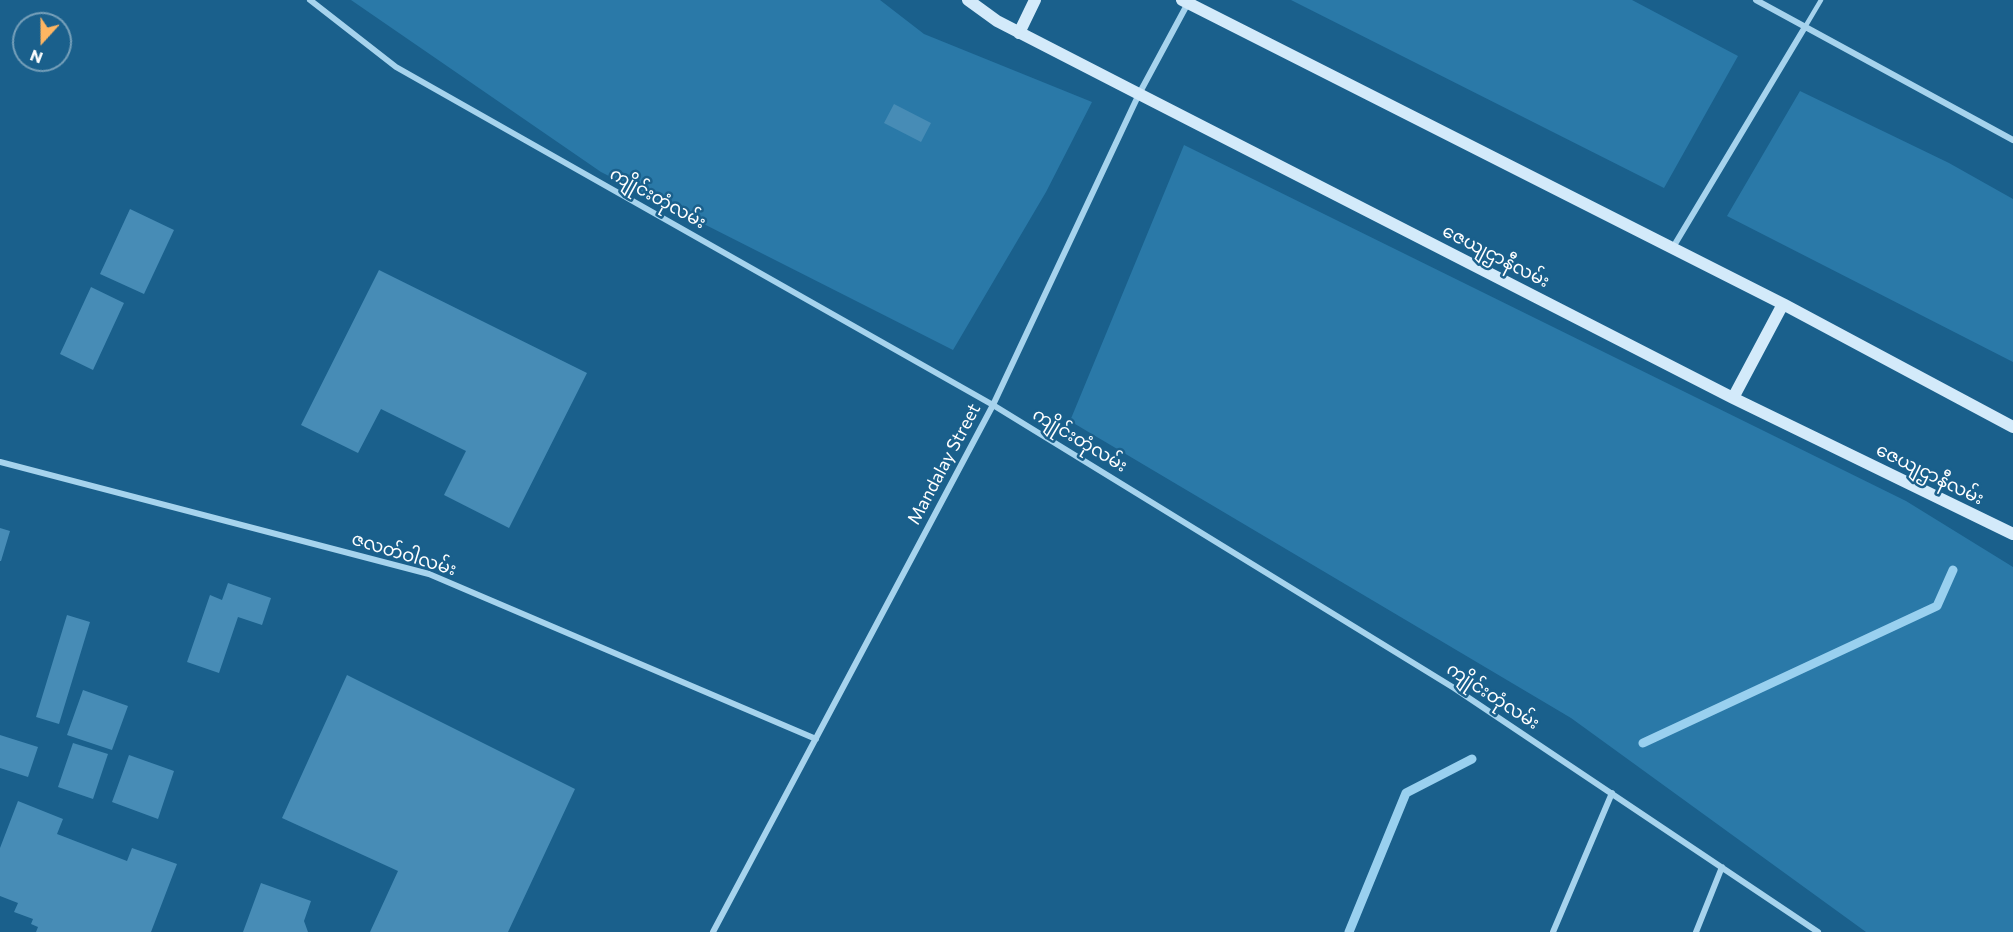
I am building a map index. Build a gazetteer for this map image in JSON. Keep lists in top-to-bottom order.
{
  "streets": {
    "main road": ["ဇေယျဌာနီလမ်း"],
    "street": ["ကျိုင်းတုံလမ်း", "Mandalay Street", "ဇလတ်ဝါလမ်း"]
  },
  "crossings": [
    ["ကျိုင်းတုံလမ်း", "Mandalay Street"],
    ["ဇေယျဌာနီလမ်း", "Mandalay Street"],
    ["Mandalay Street", "ဇလတ်ဝါလမ်း"]
  ],
  "north": "bottom"
}
